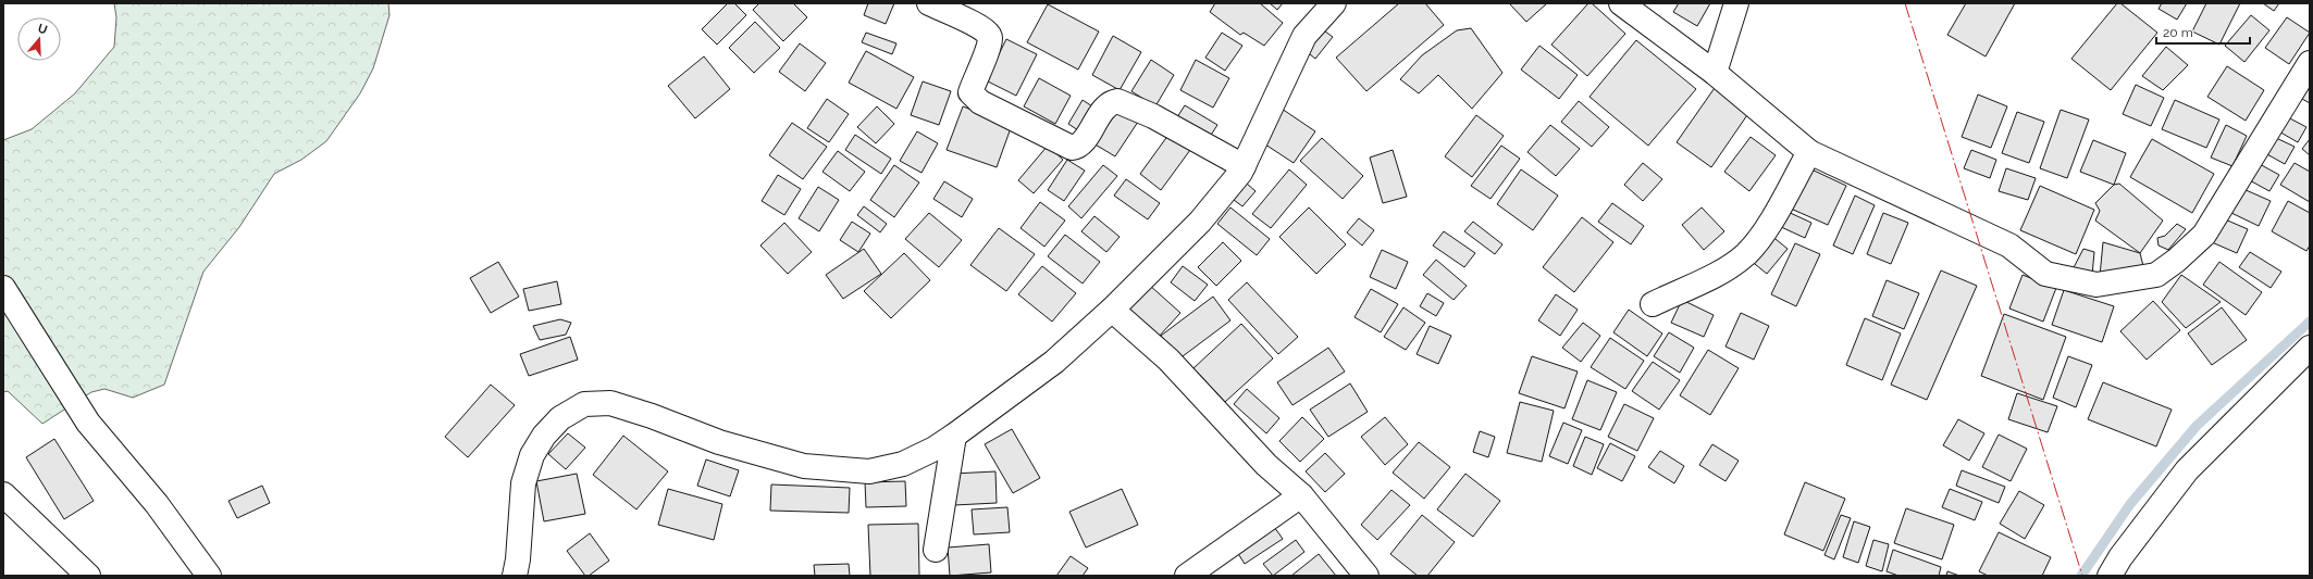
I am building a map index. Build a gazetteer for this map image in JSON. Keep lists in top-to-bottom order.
{
  "scale_bar": "20 m",
  "north": "top"
}
